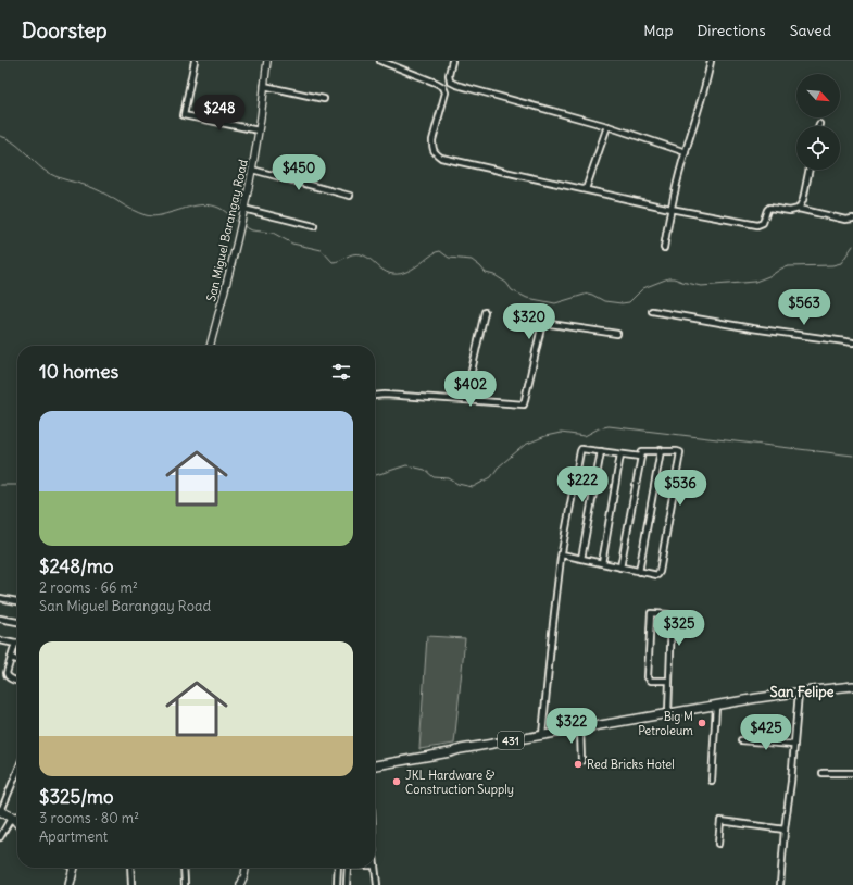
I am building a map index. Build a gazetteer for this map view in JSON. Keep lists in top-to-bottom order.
{
  "streets": {
    "main road": ["431"],
    "street": ["San Miguel Barangay Road"]
  },
  "districts": ["San Felipe"],
  "places": ["Big M Petroleum", "Red Bricks Hotel", "JKL Hardware & Construction Supply"],
  "north": "bottom right",
  "page": {
    "header": "Doorstep",
    "nav": ["Map", "Directions", "Saved"],
    "price": [
      "$248",
      "$450",
      "$563",
      "$320",
      "$402",
      "$222",
      "$536",
      "$325",
      "$322",
      "$425"
    ],
    "heading": "10 homes",
    "list": [
      {
        "name": "$248/mo",
        "note": "2 rooms · 66 m² · San Miguel Barangay Road"
      },
      {
        "name": "$325/mo",
        "note": "3 rooms · 80 m² · Apartment"
      }
    ]
  }
}
